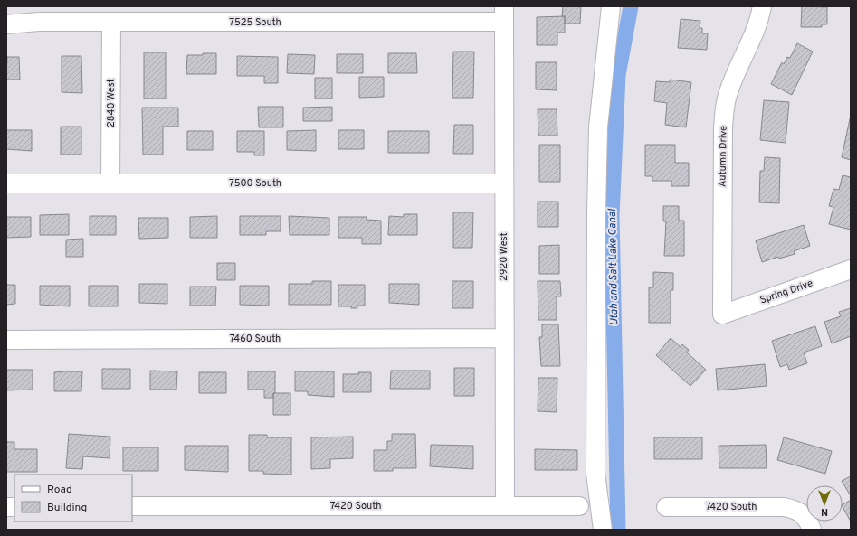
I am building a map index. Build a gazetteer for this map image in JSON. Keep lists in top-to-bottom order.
{
  "streets": {
    "street": [
      "7525 South",
      "2840 West",
      "Autumn Drive",
      "7500 South",
      "2920 West",
      "Spring Drive",
      "7460 South",
      "7420 South"
    ]
  },
  "crossings": [
    ["7525 South", "2840 West"],
    ["7525 South", "2920 West"],
    ["2840 West", "7500 South"],
    ["Autumn Drive", "Spring Drive"],
    ["7500 South", "2920 West"],
    ["2920 West", "7460 South"],
    ["2920 West", "7420 South"]
  ],
  "water": ["Utah and Salt Lake Canal"],
  "legend": ["Road", "Building"],
  "north": "bottom"
}
